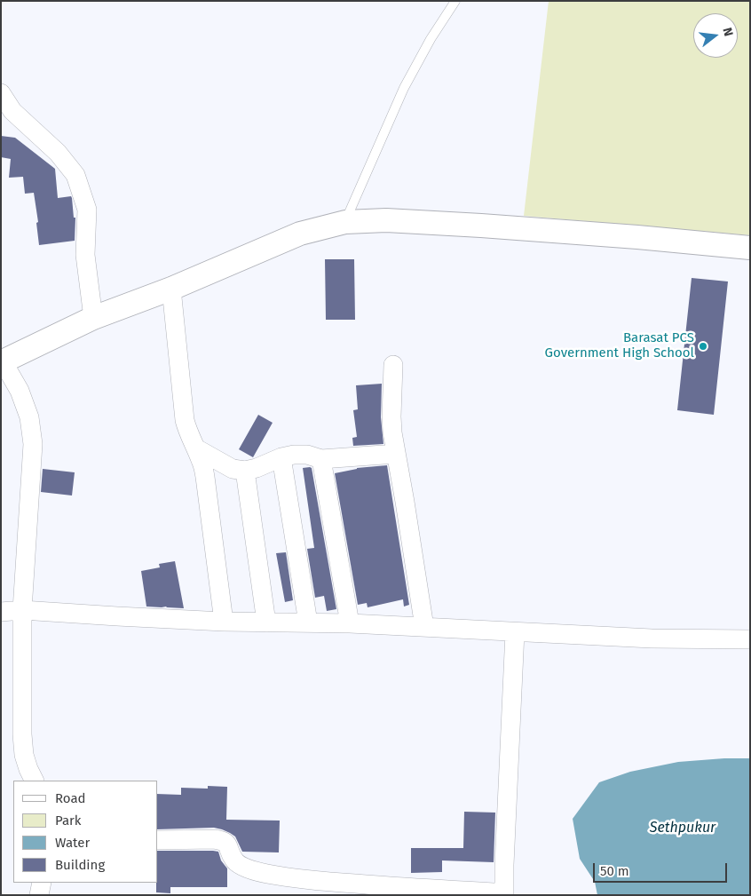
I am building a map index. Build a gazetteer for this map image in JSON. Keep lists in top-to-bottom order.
{
  "water": ["Sethpukur"],
  "places": ["Barasat PCS Government High School"],
  "legend": [
    "Road",
    "Park",
    "Water",
    "Building"
  ],
  "scale_bar": "50 m",
  "north": "right"
}
